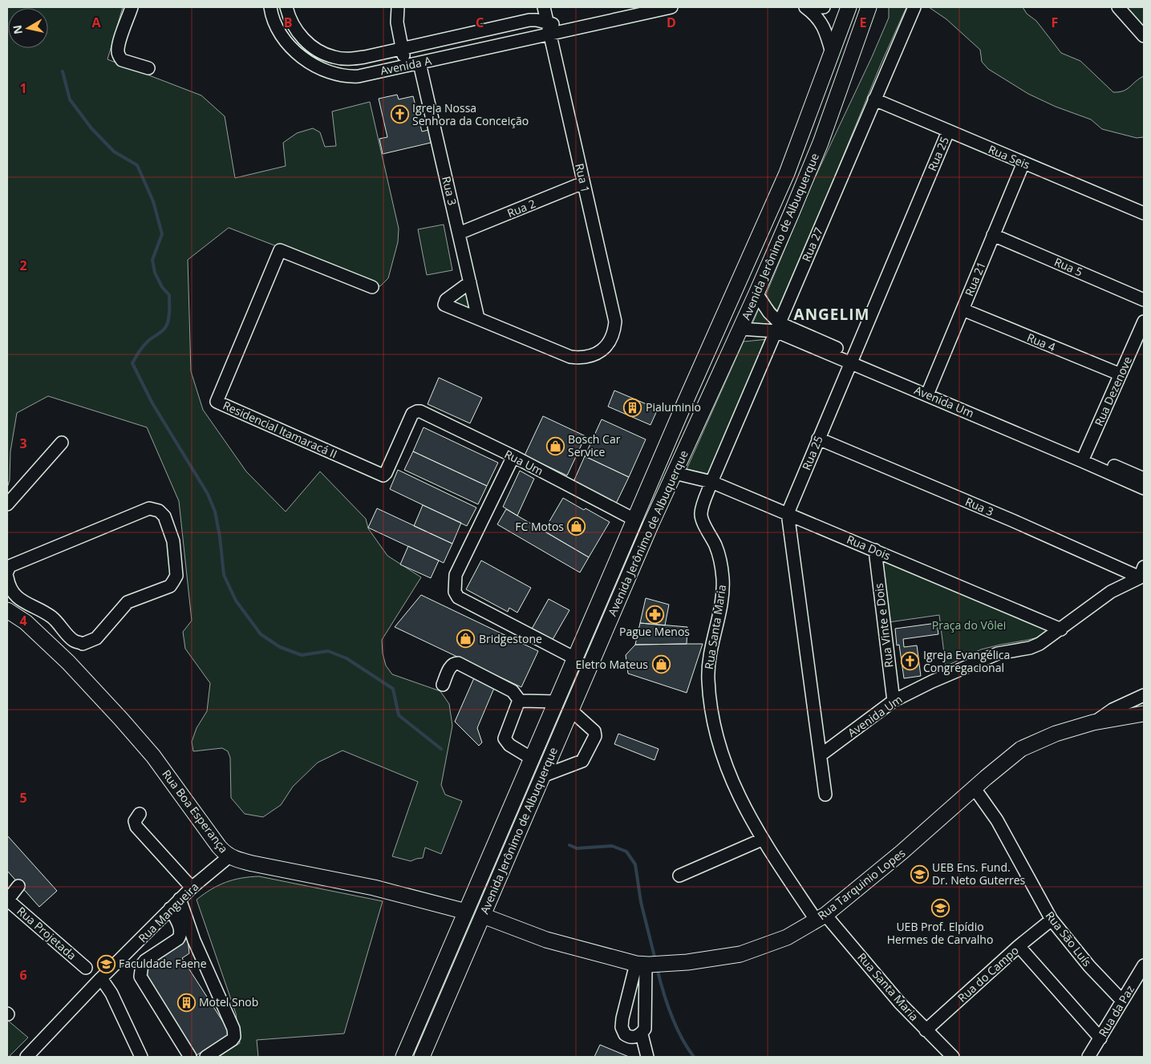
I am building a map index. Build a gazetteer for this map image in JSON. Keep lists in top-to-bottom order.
{
  "streets": {
    "main road": ["Avenida Jerônimo de Albuquerque", "Rua Boa Esperança", "Rua Tarquinio Lopes"],
    "street": [
      "Avenida A",
      "Rua 25",
      "Rua Seis",
      "Rua 1",
      "Rua 3",
      "Rua 2",
      "Rua 27",
      "Rua 5",
      "Rua 21",
      "Rua 4",
      "Rua Dezenove",
      "Avenida Um",
      "Residencial Itamaracá II",
      "Rua Um",
      "Rua Dois",
      "Rua Vinte e Dois",
      "Rua Santa Maria",
      "Rua Mangueira",
      "Rua Projetada",
      "Rua São Luís",
      "Rua do Campo",
      "Rua da Paz"
    ]
  },
  "crossings": [
    ["Avenida A", "Rua 1"],
    ["Avenida A", "Rua 3"],
    ["Rua 25", "Rua Seis"],
    ["Rua 25", "Rua 3"],
    ["Rua 25", "Avenida Um"],
    ["Rua 25", "Rua Dois"],
    ["Rua Seis", "Rua 27"],
    ["Rua Seis", "Rua 21"],
    ["Rua 1", "Rua 3"],
    ["Rua 1", "Rua 2"],
    ["Rua 3", "Rua 2"],
    ["Rua 3", "Avenida Um"],
    ["Avenida Jerônimo de Albuquerque", "Avenida Um"],
    ["Avenida Jerônimo de Albuquerque", "Rua Um"],
    ["Avenida Jerônimo de Albuquerque", "Rua Dois"],
    ["Avenida Jerônimo de Albuquerque", "Rua Boa Esperança"],
    ["Avenida Jerônimo de Albuquerque", "Rua Tarquinio Lopes"],
    ["Rua 27", "Avenida Um"],
    ["Rua 27", "Rua Dois"],
    ["Rua 27", "Rua Santa Maria"],
    ["Rua 5", "Rua 21"],
    ["Rua 21", "Rua 4"],
    ["Rua 21", "Avenida Um"],
    ["Rua 4", "Rua Dezenove"],
    ["Rua Dezenove", "Avenida Um"],
    ["Avenida Um", "Rua Dois"],
    ["Avenida Um", "Rua Vinte e Dois"],
    ["Residencial Itamaracá II", "Rua Um"],
    ["Rua Dois", "Rua Vinte e Dois"],
    ["Rua Dois", "Rua Santa Maria"],
    ["Rua Santa Maria", "Rua Tarquinio Lopes"],
    ["Rua Santa Maria", "Rua do Campo"],
    ["Rua Boa Esperança", "Rua Mangueira"],
    ["Rua Tarquinio Lopes", "Rua São Luís"],
    ["Rua São Luís", "Rua do Campo"],
    ["Rua São Luís", "Rua da Paz"]
  ],
  "districts": ["ANGELIM"],
  "parks": ["Praça do Vôlei"],
  "places": {
    "church": ["Igreja Nossa Senhora da Conceição", "Igreja Evangélica Congregacional"],
    "building": ["Pialuminio", "Motel Snob"],
    "shop": [
      "Bosch Car Service",
      "FC Motos",
      "Bridgestone",
      "Eletro Mateus"
    ],
    "pharmacy": ["Pague Menos"],
    "school or university": ["UEB Ens. Fund. Dr. Neto Guterres", "UEB Prof. Elpídio Hermes de Carvalho", "Faculdade Faene"]
  },
  "north": "left",
  "grid": {
    "columns": [
      "A",
      "B",
      "C",
      "D",
      "E",
      "F"
    ],
    "rows": [
      "1",
      "2",
      "3",
      "4",
      "5",
      "6"
    ]
  }
}
